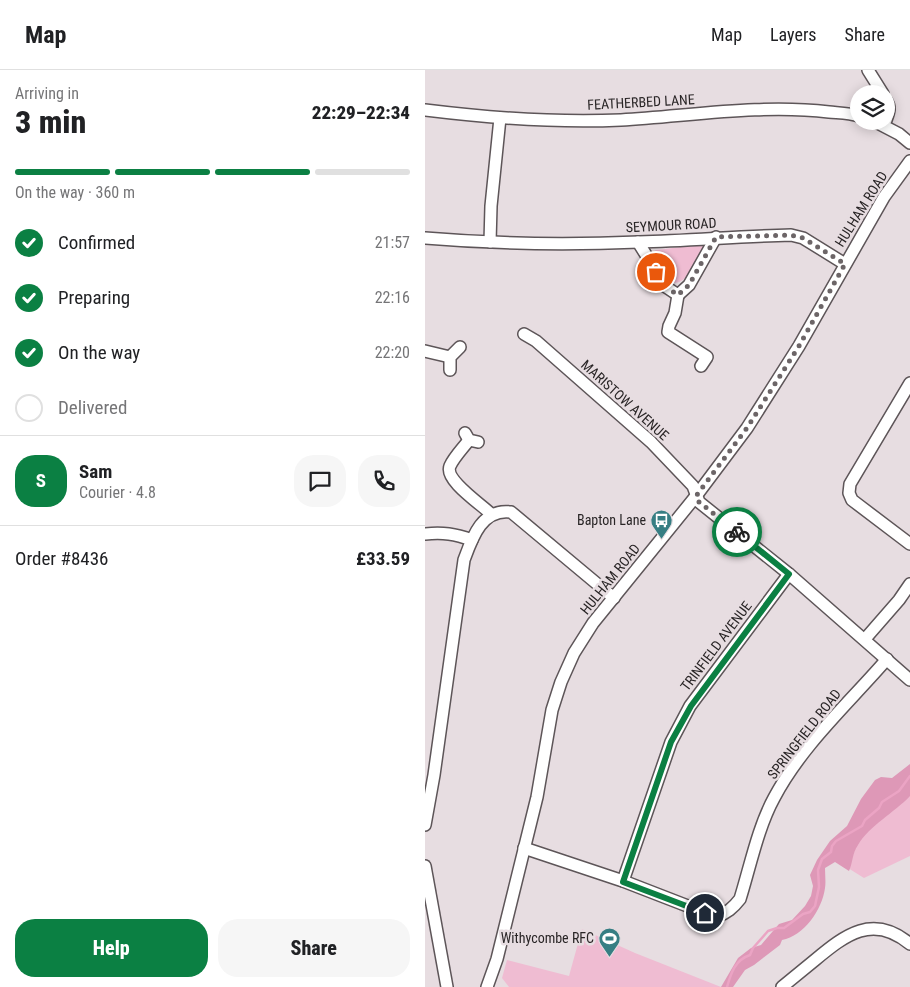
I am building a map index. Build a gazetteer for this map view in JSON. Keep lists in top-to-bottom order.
{
  "streets": {
    "street": [
      "FEATHERBED LANE",
      "HULHAM ROAD",
      "SEYMOUR ROAD",
      "MARISTOW AVENUE",
      "TRINFIELD AVENUE",
      "SPRINGFIELD ROAD"
    ]
  },
  "crossings": [
    ["HULHAM ROAD", "SEYMOUR ROAD"],
    ["HULHAM ROAD", "MARISTOW AVENUE"],
    ["HULHAM ROAD", "SPRINGFIELD ROAD"],
    ["TRINFIELD AVENUE", "SPRINGFIELD ROAD"]
  ],
  "places": {
    "bus stop": ["Bapton Lane"],
    "sports": ["Withycombe RFC"]
  },
  "page": {
    "header": "Map",
    "nav": ["Map", "Layers", "Share"],
    "heading": ["3 min", "Arriving in", "22:29–22:34"],
    "panel": [
      "Sam",
      "Courier · 4.8",
      "Order #8436",
      "£33.59"
    ],
    "bar": "On the way · 360 m",
    "list": [
      ["Confirmed", "21:57"],
      ["Preparing", "22:16"],
      ["On the way", "22:20"],
      "Delivered"
    ],
    "round": "S",
    "buttons": ["Help", "Share"]
  }
}
